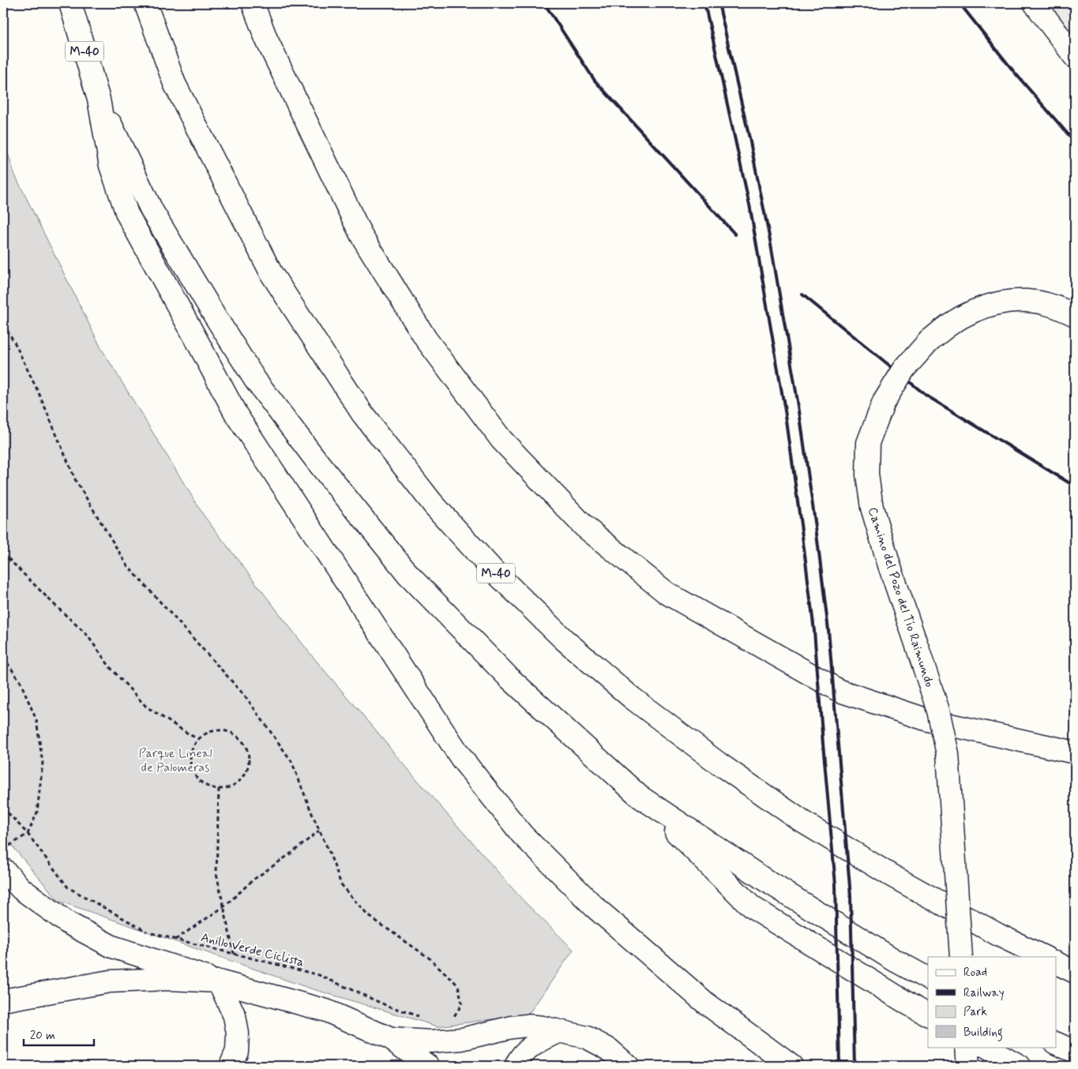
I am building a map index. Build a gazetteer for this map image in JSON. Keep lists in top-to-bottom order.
{
  "streets": {
    "main road": ["M-40", "Camino del Pozo del Tío Raimundo"],
    "path": ["Anillo Verde Ciclista"]
  },
  "parks": ["Parque Lineal de Palomeras"],
  "legend": [
    "Road",
    "Railway",
    "Park",
    "Building"
  ],
  "scale_bar": "20 m"
}
